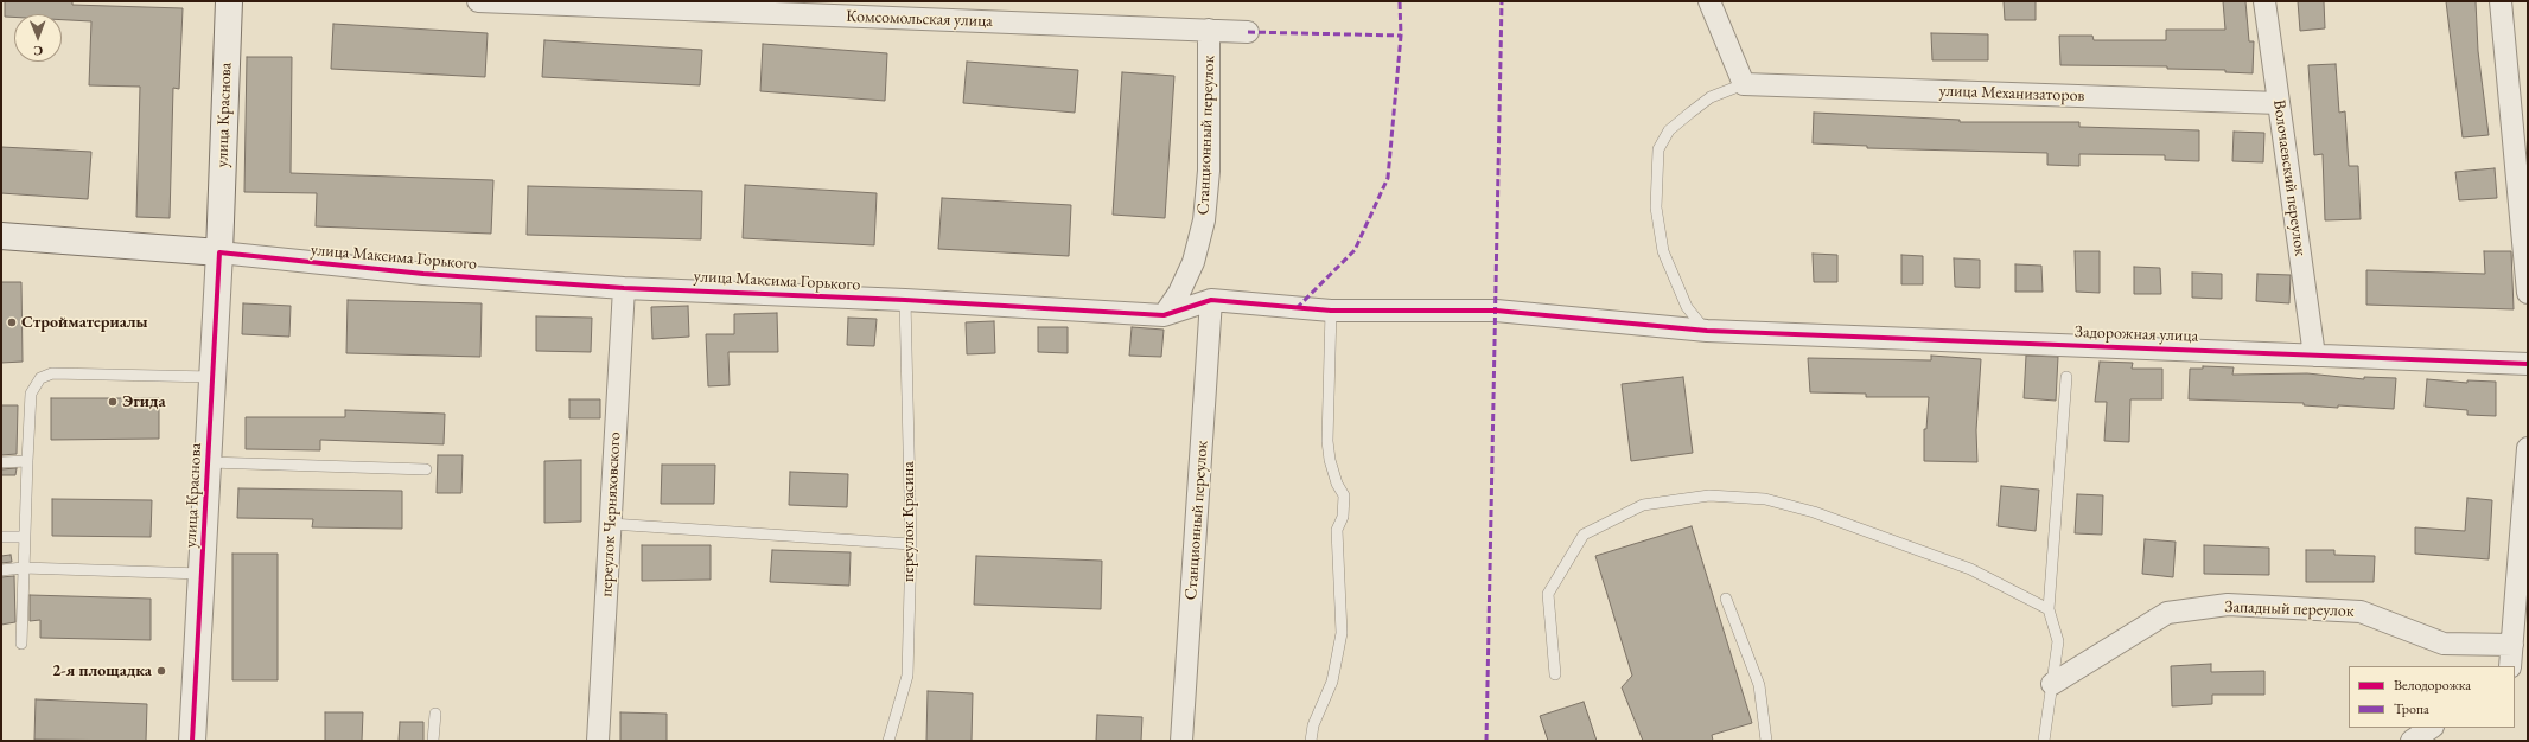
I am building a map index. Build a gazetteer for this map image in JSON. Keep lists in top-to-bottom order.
{
  "streets": {
    "street": [
      "Комсомольская улица",
      "улица Механизаторов",
      "улица Краснова",
      "Станционный переулок",
      "Волочаевский переулок",
      "улица Максима Горького",
      "Задорожная улица",
      "переулок Черняховского",
      "Западный переулок"
    ],
    "lane": ["переулок Красина"]
  },
  "crossings": [
    ["Комсомольская улица", "Станционный переулок"],
    ["улица Механизаторов", "Волочаевский переулок"],
    ["улица Краснова", "улица Максима Горького"],
    ["Станционный переулок", "улица Максима Горького"],
    ["Волочаевский переулок", "Задорожная улица"],
    ["улица Максима Горького", "Задорожная улица"],
    ["улица Максима Горького", "переулок Черняховского"],
    ["улица Максима Горького", "переулок Красина"]
  ],
  "places": ["Стройматериалы", "Эгида", "2-я площадка"],
  "legend": ["Велодорожка", "Тропа"],
  "north": "bottom"
}
